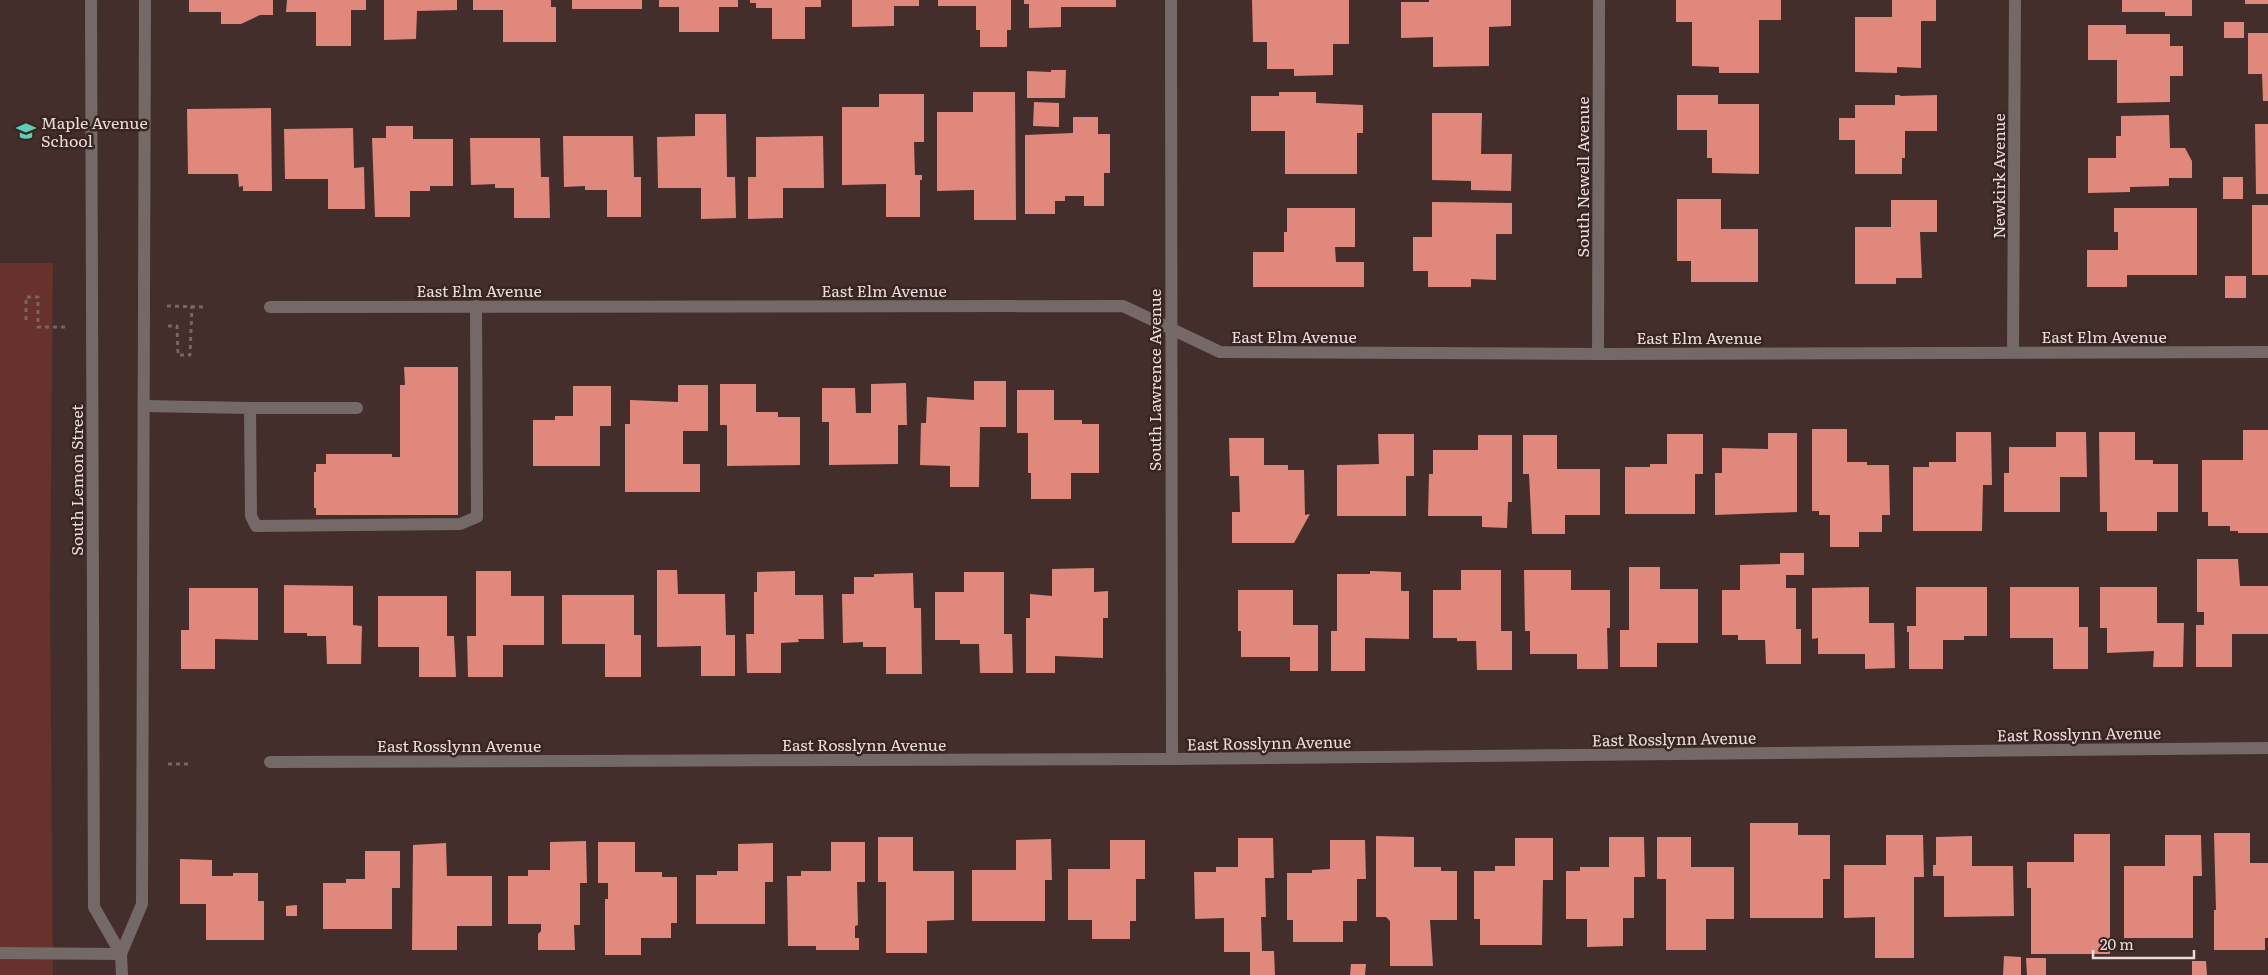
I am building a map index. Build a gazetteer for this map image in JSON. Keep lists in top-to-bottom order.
{
  "streets": {
    "street": [
      "Newkirk Avenue",
      "South Newell Avenue",
      "East Elm Avenue",
      "South Lawrence Avenue",
      "South Lemon Street",
      "East Rosslynn Avenue"
    ]
  },
  "crossings": [
    ["Newkirk Avenue", "East Elm Avenue"],
    ["South Newell Avenue", "East Elm Avenue"],
    ["East Elm Avenue", "South Lawrence Avenue"],
    ["South Lawrence Avenue", "East Rosslynn Avenue"]
  ],
  "places": {
    "school or university": ["Maple Avenue School"]
  },
  "scale_bar": "20 m"
}
